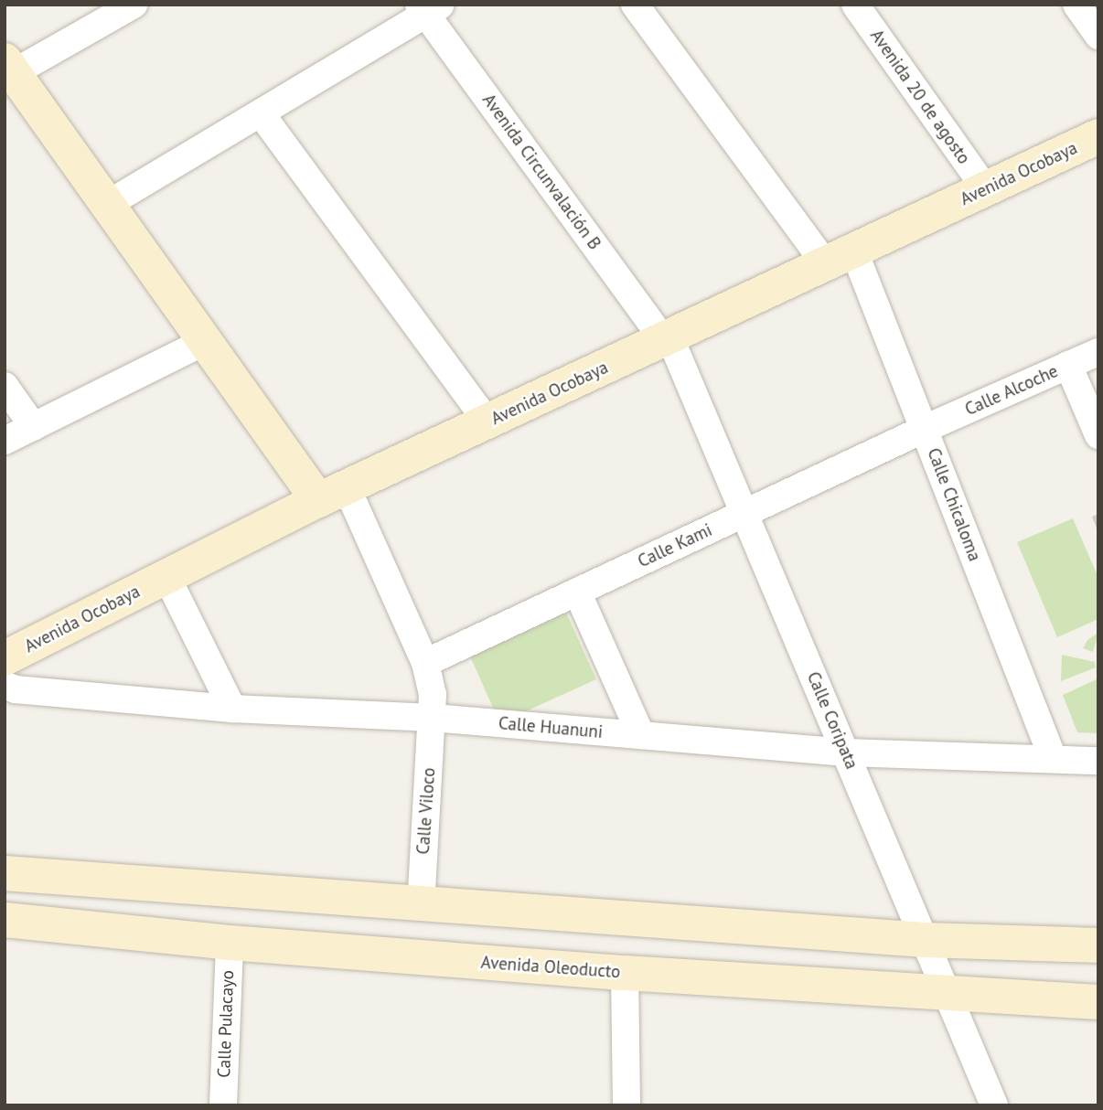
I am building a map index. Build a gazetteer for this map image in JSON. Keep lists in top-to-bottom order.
{
  "streets": {
    "street": [
      "Avenida 20 de agosto",
      "Avenida Circunvalación B",
      "Avenida Ocobaya",
      "Calle Alcoche",
      "Calle Chicaloma",
      "Calle Kami",
      "Calle Coripata",
      "Calle Huanuni",
      "Calle Viloco",
      "Avenida Oleoducto",
      "Calle Pulacayo"
    ]
  },
  "crossings": [
    ["Avenida 20 de agosto", "Avenida Ocobaya"],
    ["Avenida Circunvalación B", "Avenida Ocobaya"],
    ["Avenida Circunvalación B", "Calle Coripata"],
    ["Avenida Ocobaya", "Calle Chicaloma"],
    ["Avenida Ocobaya", "Calle Coripata"],
    ["Avenida Ocobaya", "Calle Viloco"],
    ["Calle Alcoche", "Calle Chicaloma"],
    ["Calle Alcoche", "Calle Kami"],
    ["Calle Chicaloma", "Calle Kami"],
    ["Calle Chicaloma", "Calle Huanuni"],
    ["Calle Kami", "Calle Coripata"],
    ["Calle Kami", "Calle Viloco"],
    ["Calle Coripata", "Calle Huanuni"],
    ["Calle Coripata", "Avenida Oleoducto"],
    ["Calle Huanuni", "Calle Viloco"],
    ["Avenida Oleoducto", "Calle Pulacayo"]
  ]
}
